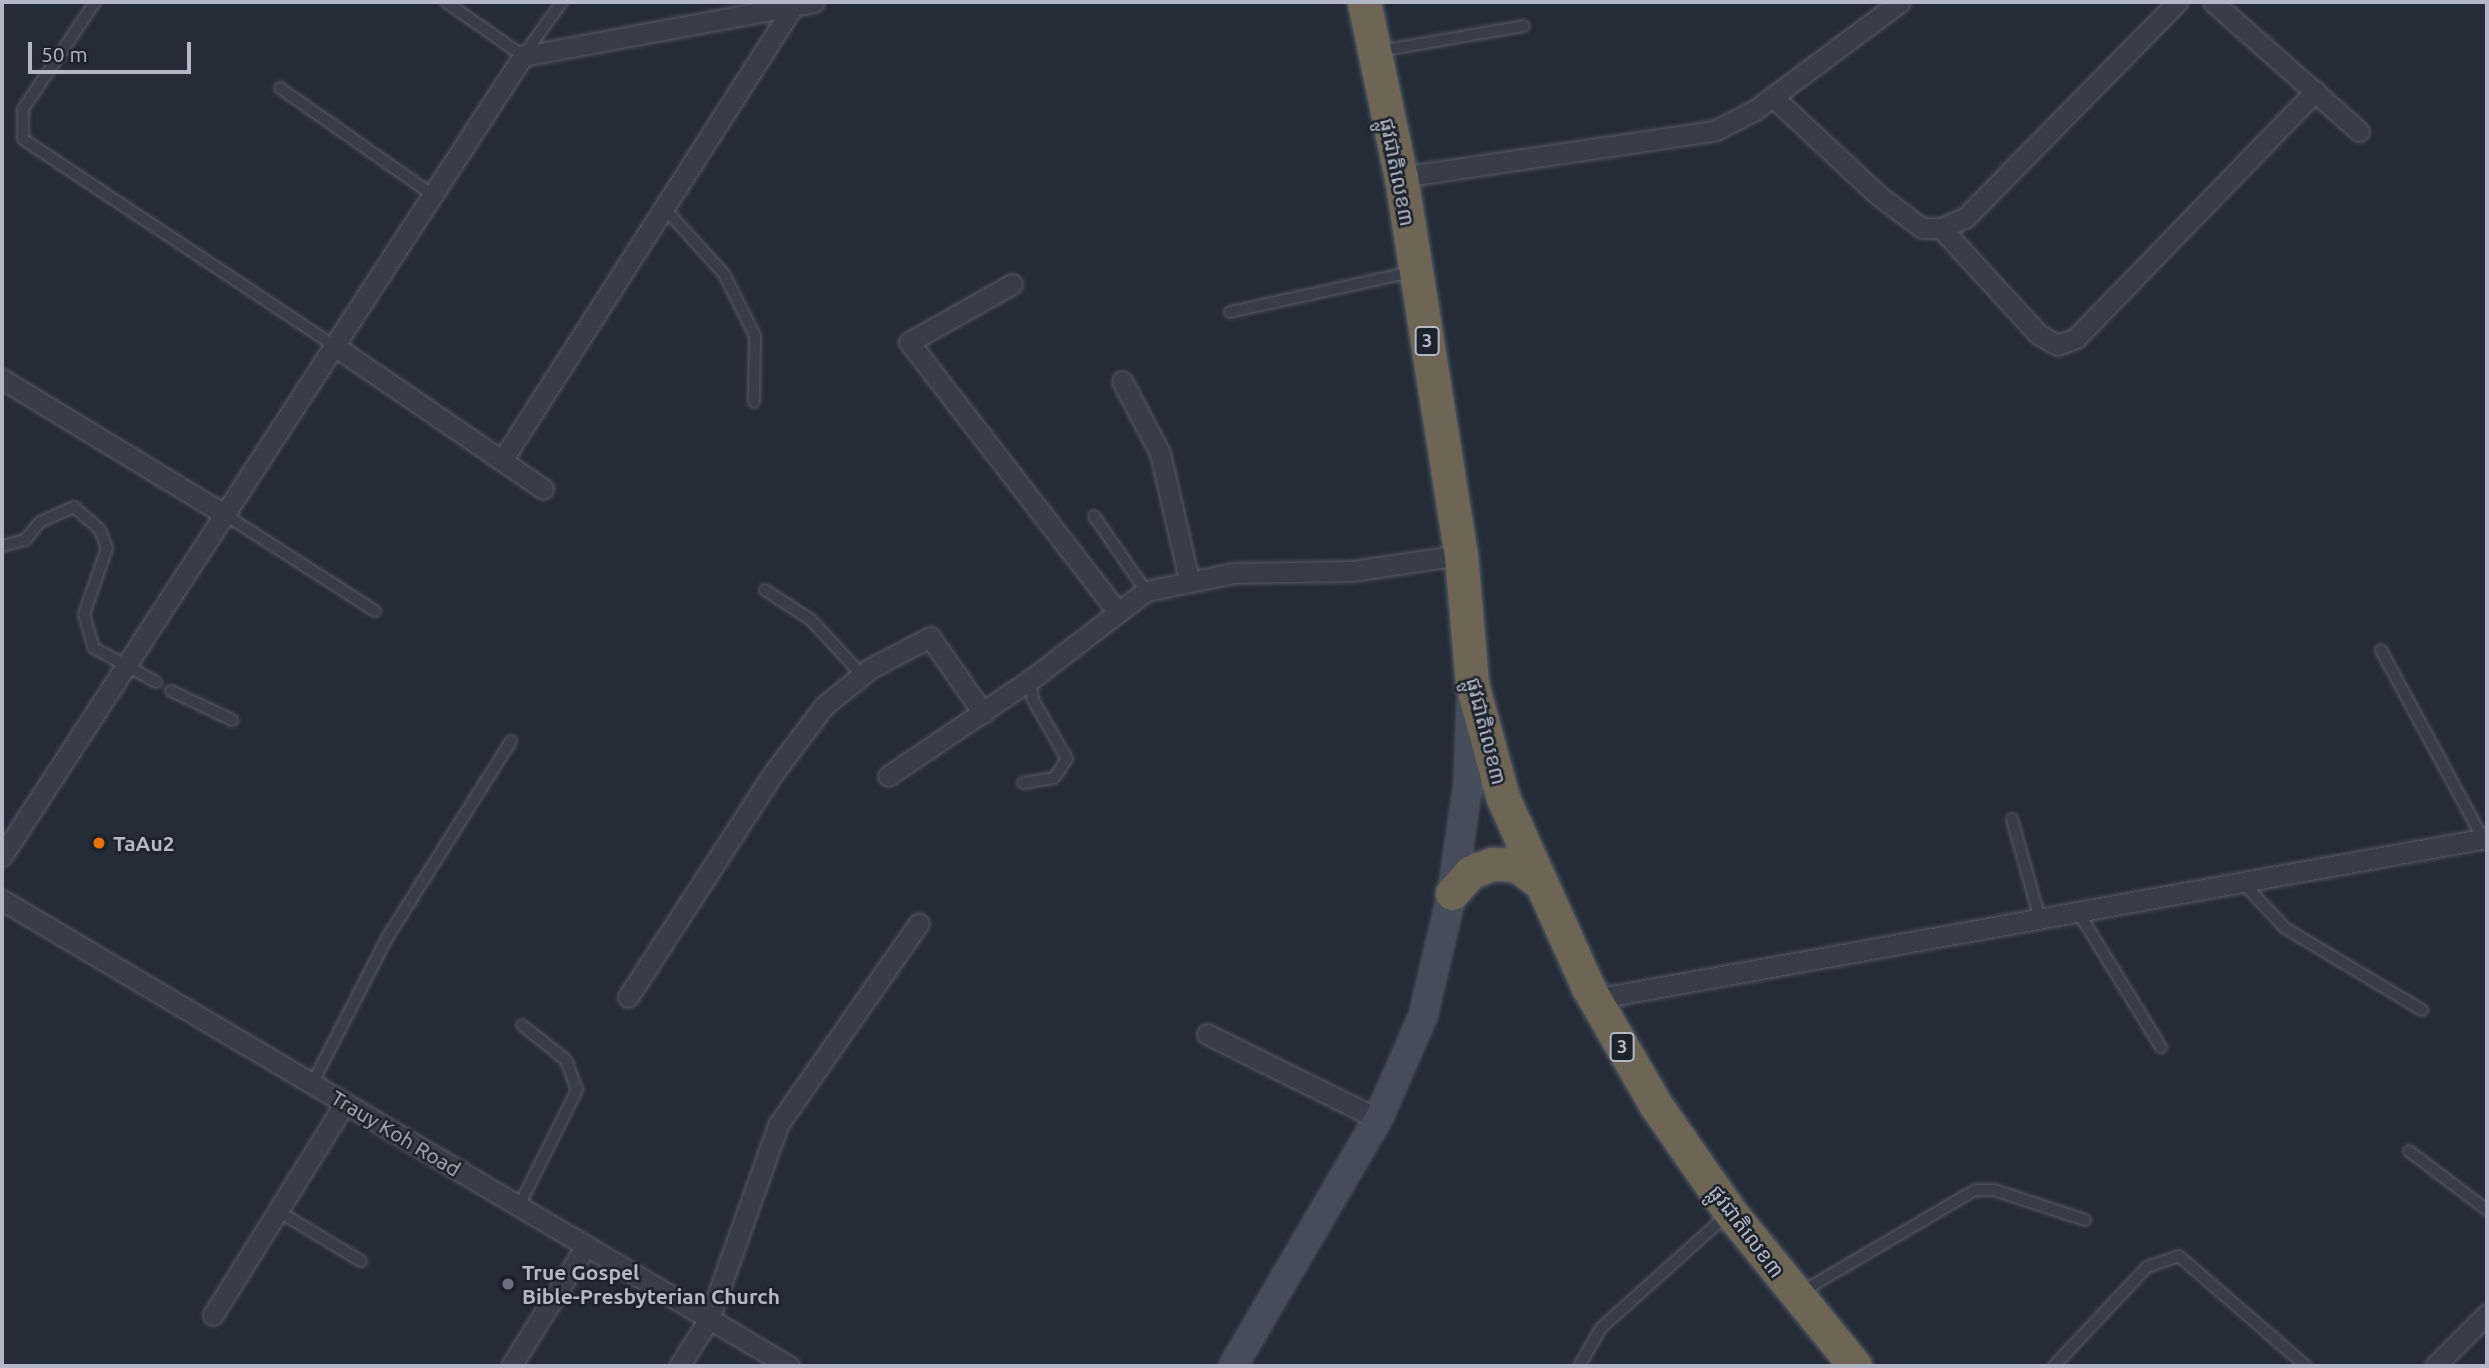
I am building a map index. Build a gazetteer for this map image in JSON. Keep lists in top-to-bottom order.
{
  "streets": {
    "highway": ["ផ្លូវជាតិលេខ៣", "3"],
    "street": ["Trauy Koh Road"]
  },
  "places": ["TaAu2", "True Gospel Bible-Presbyterian Church"],
  "scale_bar": "50 m"
}
